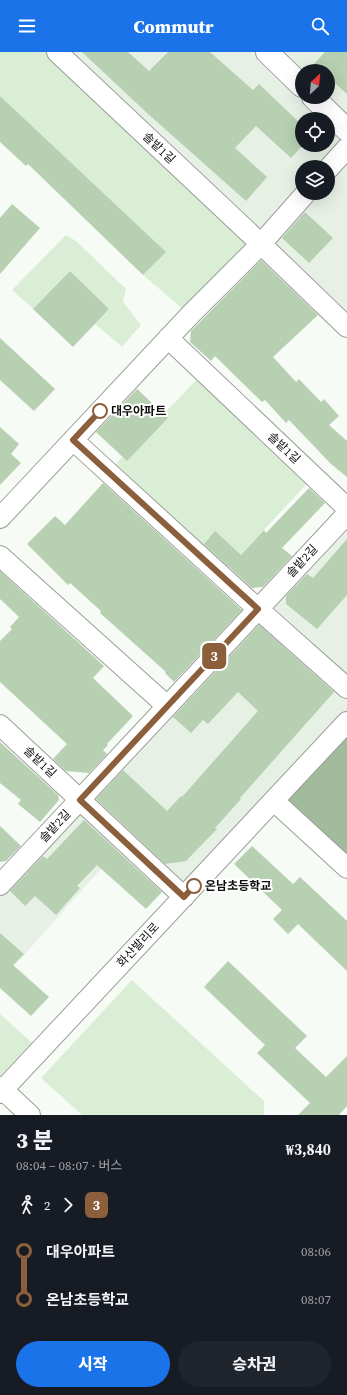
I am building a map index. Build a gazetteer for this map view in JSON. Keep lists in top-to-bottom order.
{
  "streets": {
    "street": ["솔밭1길", "솔밭2길", "화산발리로"]
  },
  "crossings": [
    ["솔밭1길", "솔밭2길"],
    ["솔밭1길", "화산발리로"]
  ],
  "places": ["대우아파트", "온남초등학교"],
  "lines": ["bus line 3"],
  "north": "top right",
  "page": {
    "header": "Commutr",
    "on_map": "3",
    "heading": ["3 분", "08:04 – 08:07 · 버스", "₩3,840"],
    "legs": ["2", "3"],
    "list": [
      {
        "name": "대우아파트",
        "value": "08:06"
      },
      {
        "name": "온남초등학교",
        "value": "08:07"
      }
    ],
    "buttons": ["시작", "승차권"]
  }
}
